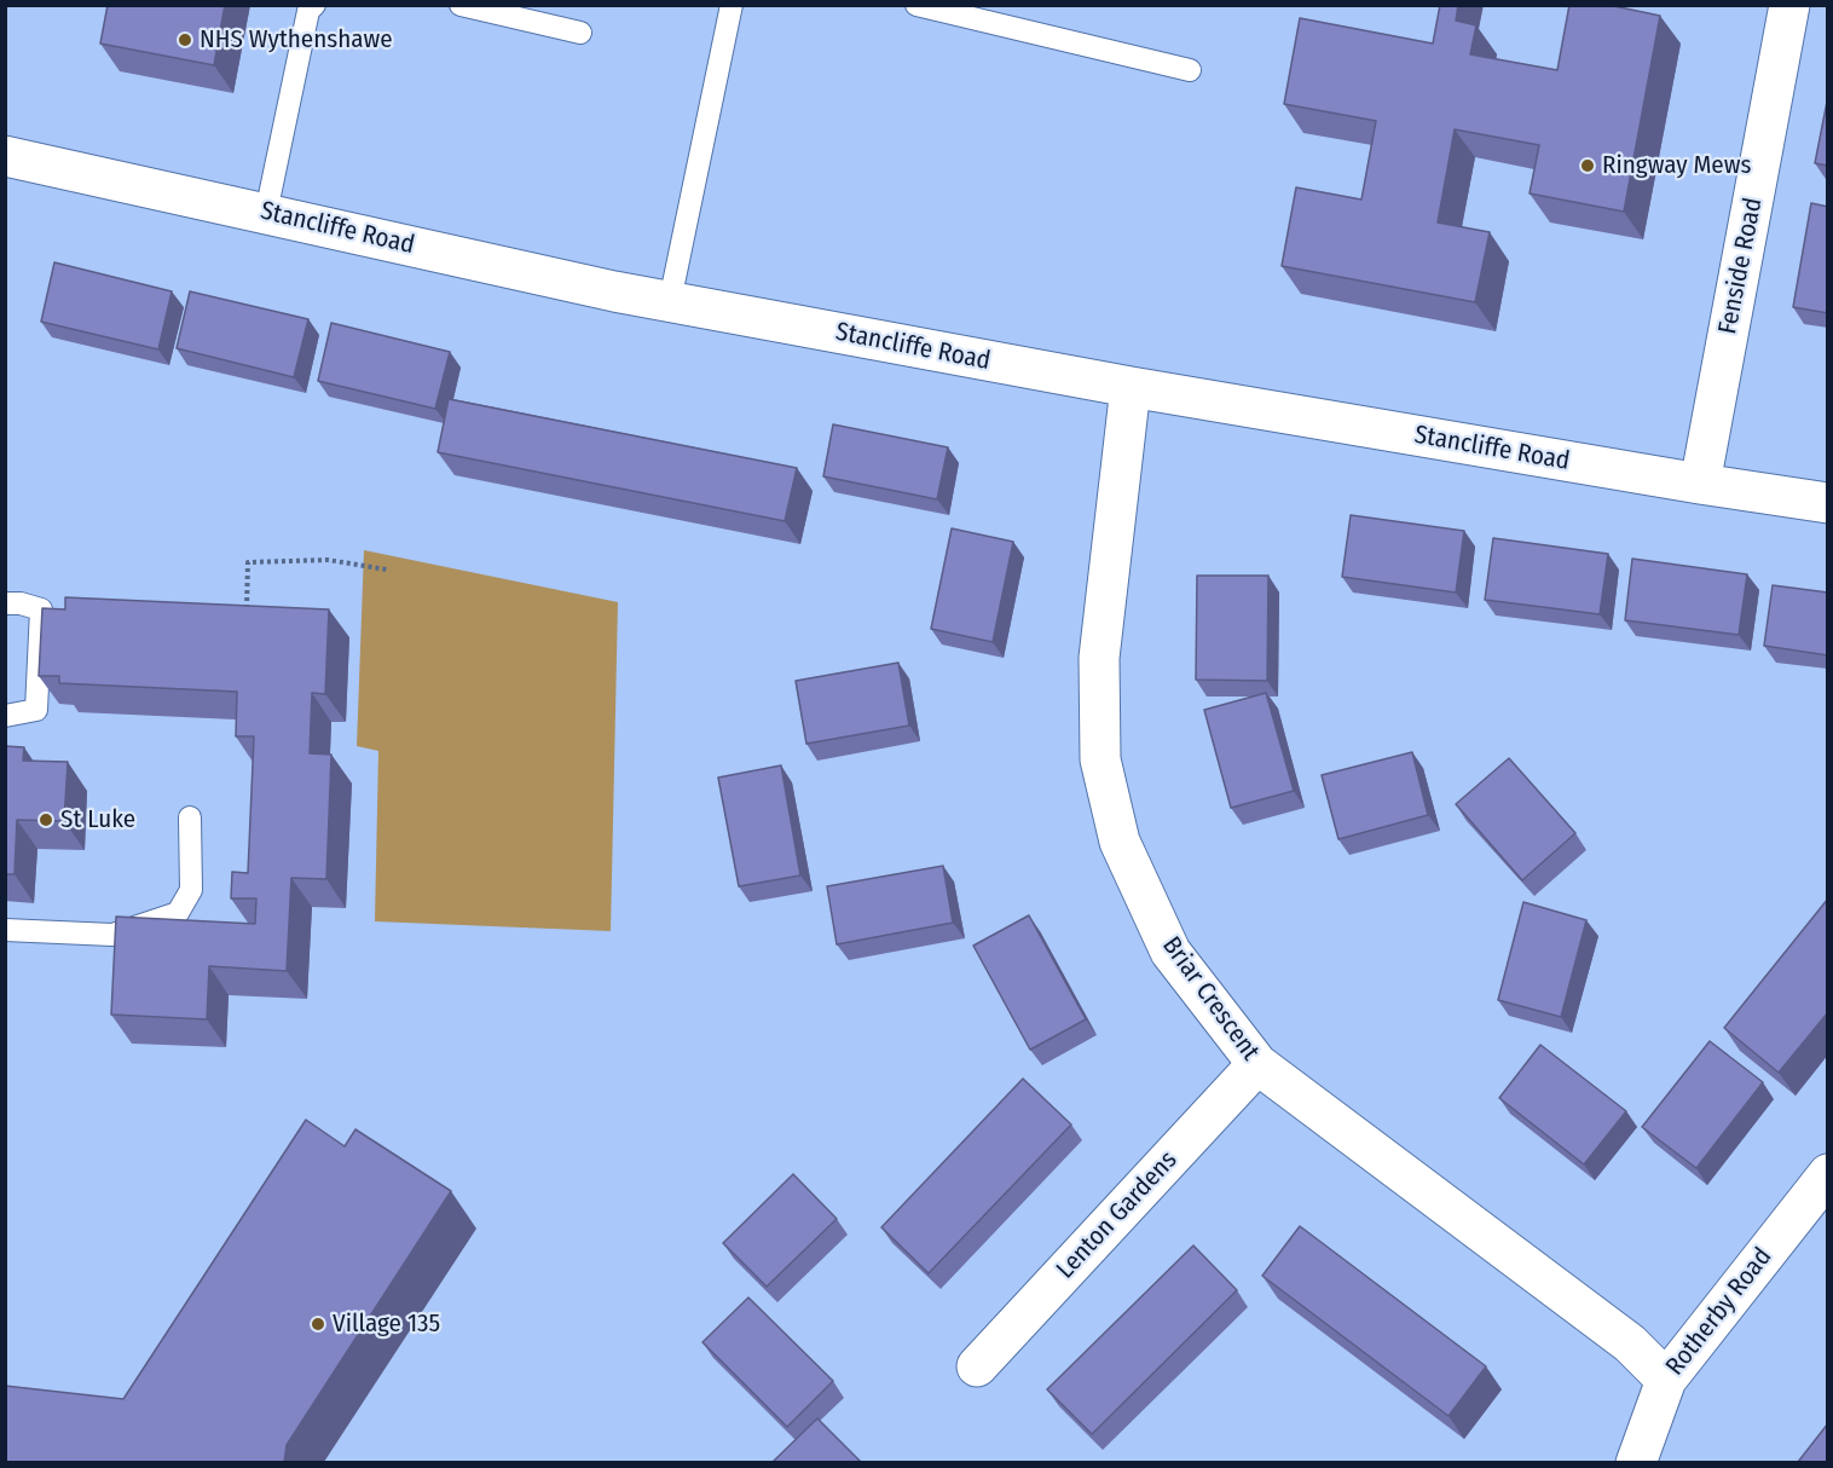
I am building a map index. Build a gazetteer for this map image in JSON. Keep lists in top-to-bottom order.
{
  "streets": {
    "street": [
      "Stancliffe Road",
      "Fenside Road",
      "Briar Crescent",
      "Lenton Gardens",
      "Rotherby Road"
    ]
  },
  "crossings": [
    ["Stancliffe Road", "Fenside Road"],
    ["Stancliffe Road", "Briar Crescent"],
    ["Briar Crescent", "Lenton Gardens"],
    ["Briar Crescent", "Rotherby Road"]
  ],
  "places": [
    "NHS Wythenshawe",
    "Ringway Mews",
    "St Luke",
    "Village 135"
  ]
}
